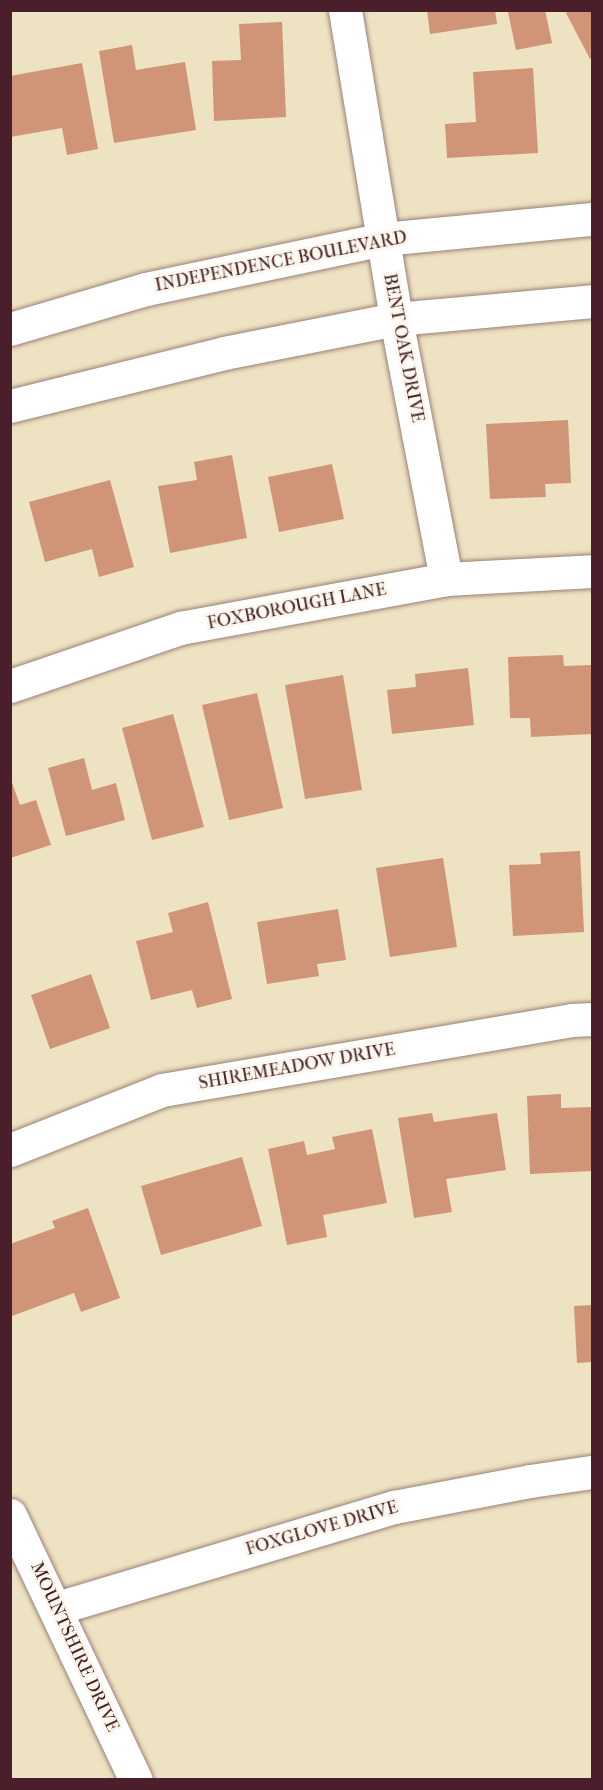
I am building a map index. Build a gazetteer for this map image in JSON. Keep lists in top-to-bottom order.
{
  "streets": {
    "street": [
      "INDEPENDENCE BOULEVARD",
      "BENT OAK DRIVE",
      "FOXBOROUGH LANE",
      "SHIREMEADOW DRIVE",
      "FOXGLOVE DRIVE",
      "MOUNTSHIRE DRIVE"
    ]
  },
  "crossings": [
    ["INDEPENDENCE BOULEVARD", "BENT OAK DRIVE"],
    ["BENT OAK DRIVE", "FOXBOROUGH LANE"],
    ["FOXGLOVE DRIVE", "MOUNTSHIRE DRIVE"]
  ]
}
